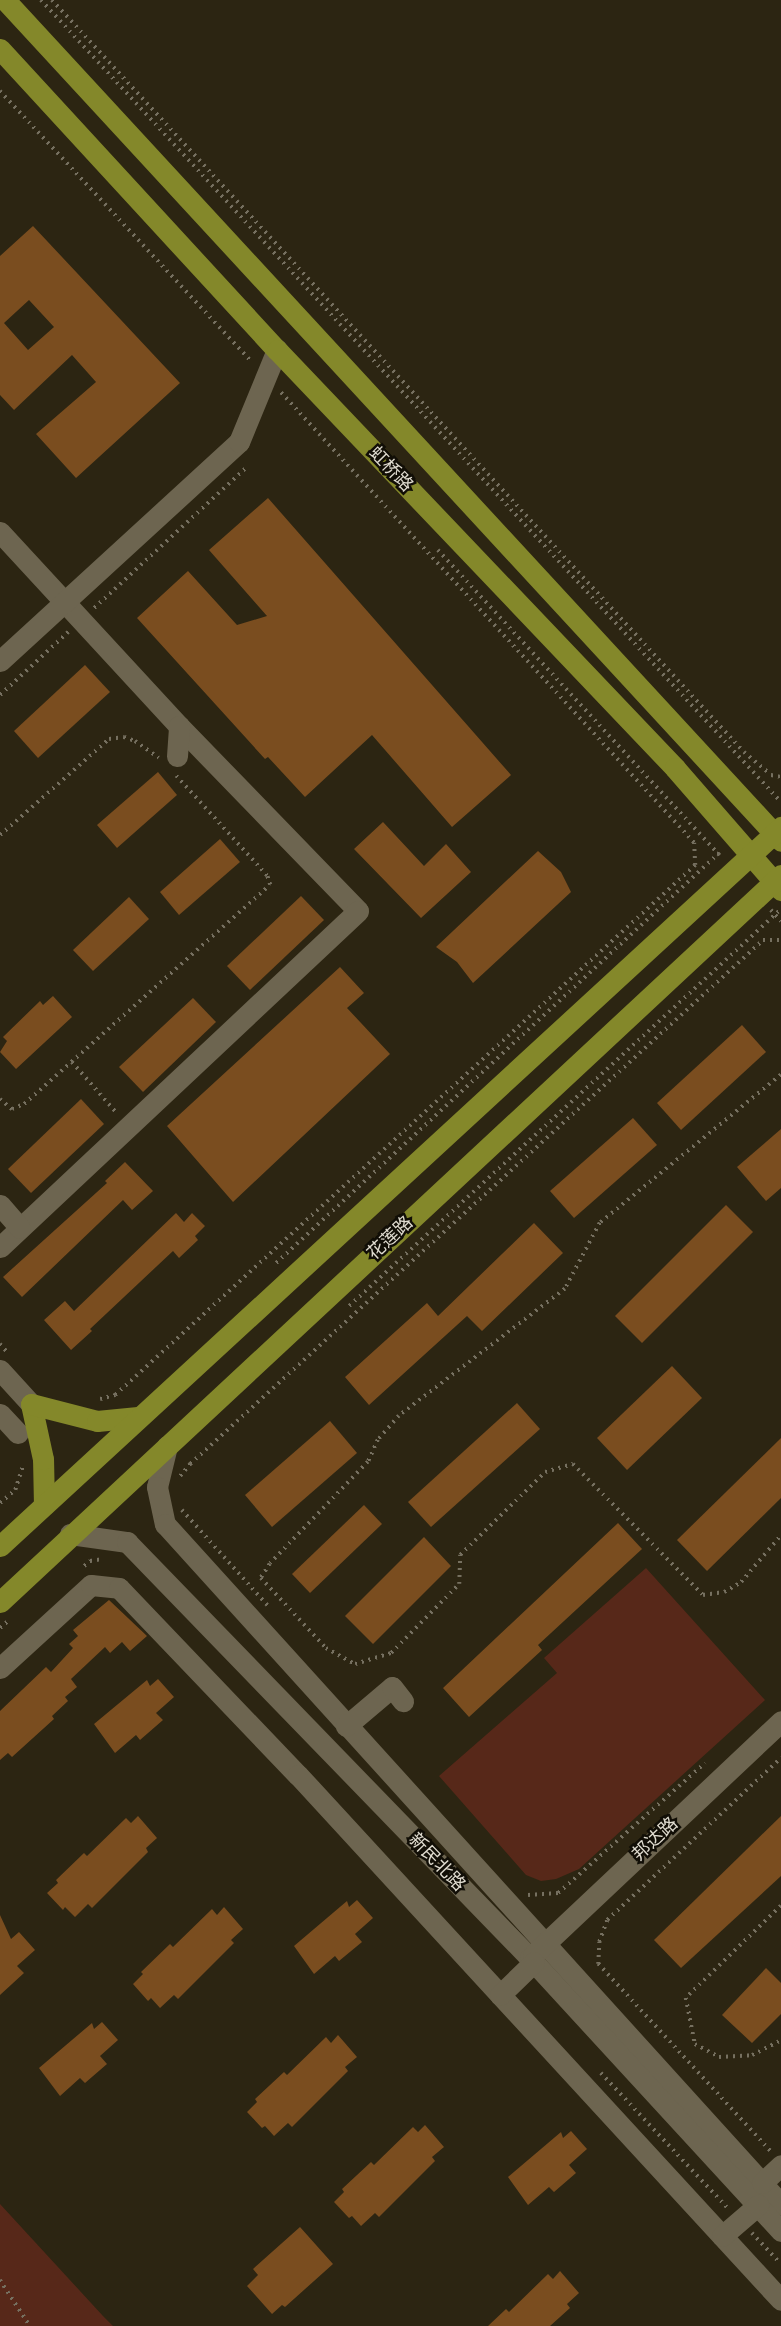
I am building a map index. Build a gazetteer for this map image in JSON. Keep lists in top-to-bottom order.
{
  "streets": {
    "main road": ["虹桥路", "花莲路"],
    "street": ["邦达路", "新民北路"]
  },
  "crossings": [
    ["虹桥路", "花莲路"],
    ["花莲路", "新民北路"],
    ["邦达路", "新民北路"]
  ]
}
